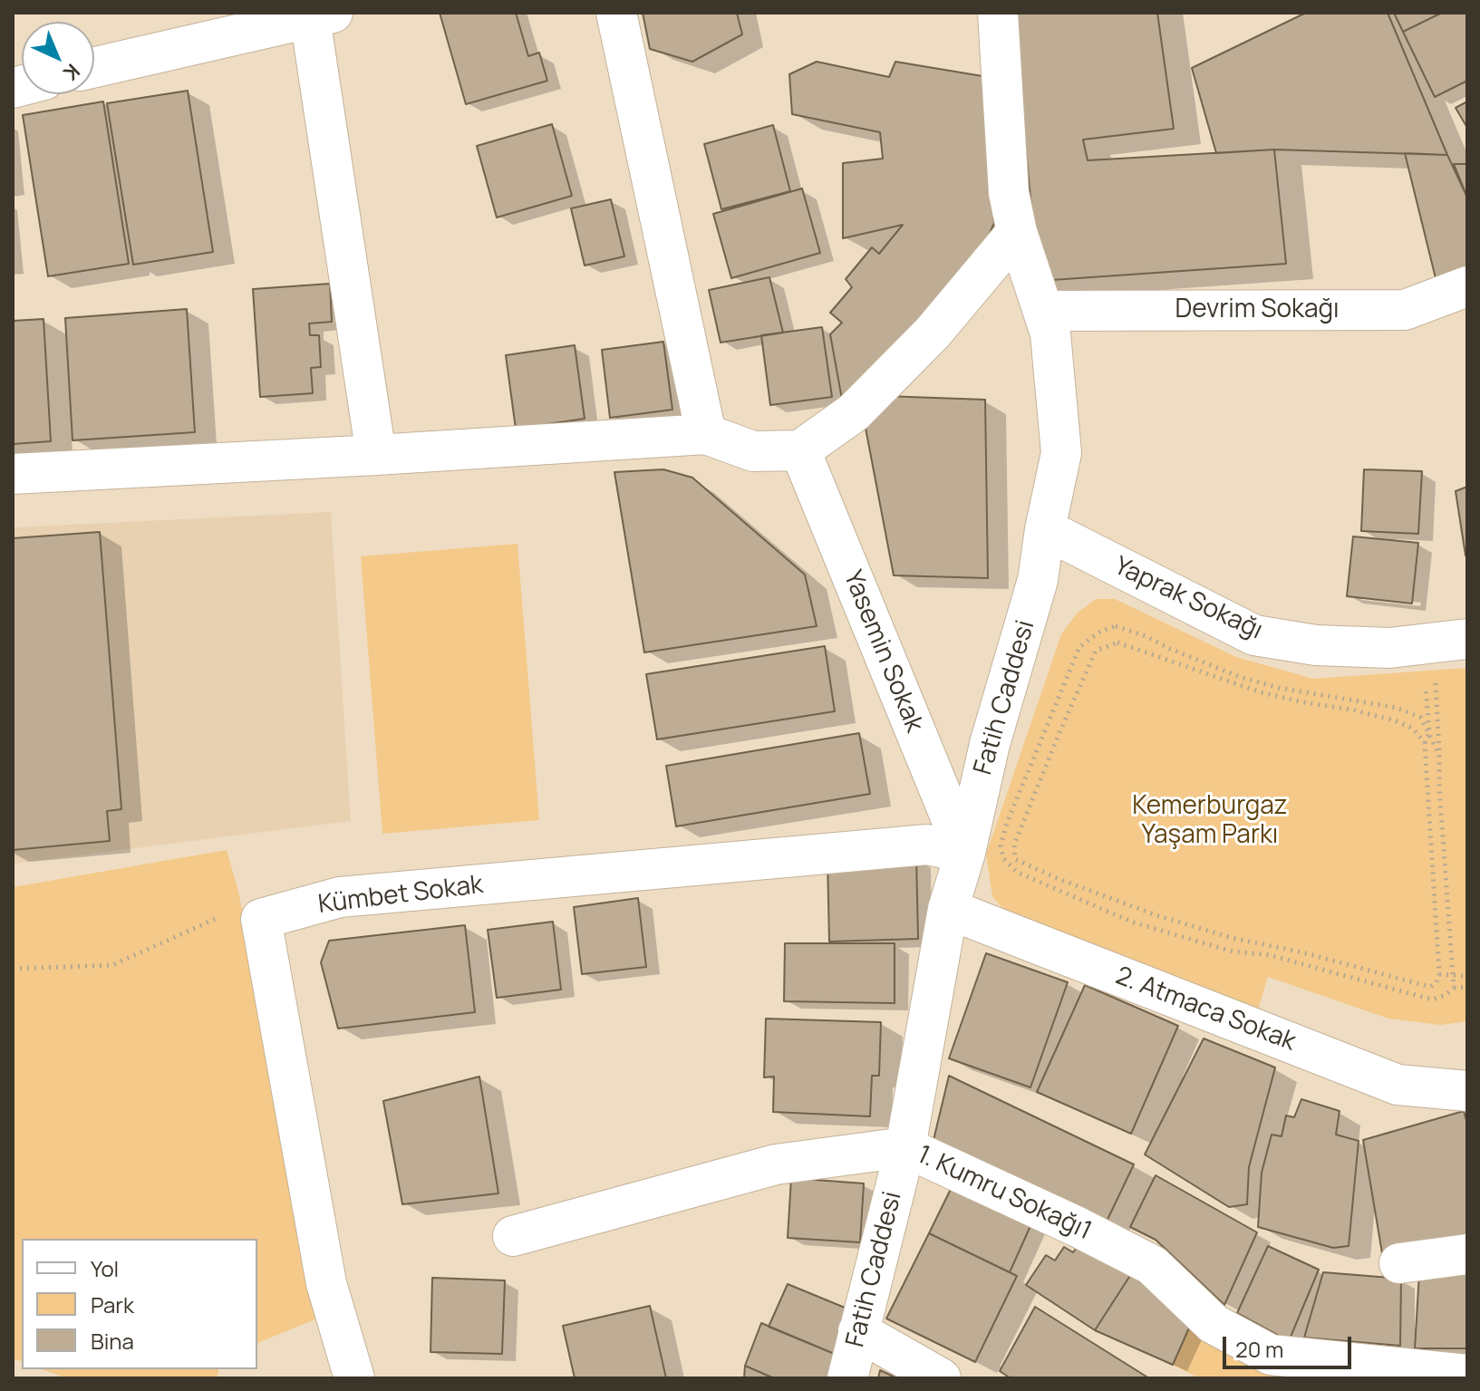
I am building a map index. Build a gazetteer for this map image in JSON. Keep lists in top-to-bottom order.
{
  "streets": {
    "street": [
      "Devrim Sokağı",
      "Yaprak Sokağı",
      "Yasemin Sokak",
      "Fatih Caddesi",
      "Kümbet Sokak",
      "2. Atmaca Sokak",
      "1. Kumru Sokağı1"
    ]
  },
  "crossings": [
    ["Devrim Sokağı", "Fatih Caddesi"],
    ["Yaprak Sokağı", "Fatih Caddesi"],
    ["Yasemin Sokak", "Fatih Caddesi"],
    ["Yasemin Sokak", "Kümbet Sokak"],
    ["Fatih Caddesi", "Kümbet Sokak"],
    ["Fatih Caddesi", "2. Atmaca Sokak"],
    ["Fatih Caddesi", "1. Kumru Sokağı1"]
  ],
  "parks": ["Kemerburgaz Yaşam Parkı"],
  "legend": ["Yol", "Park", "Bina"],
  "scale_bar": "20 m",
  "north": "bottom right"
}
